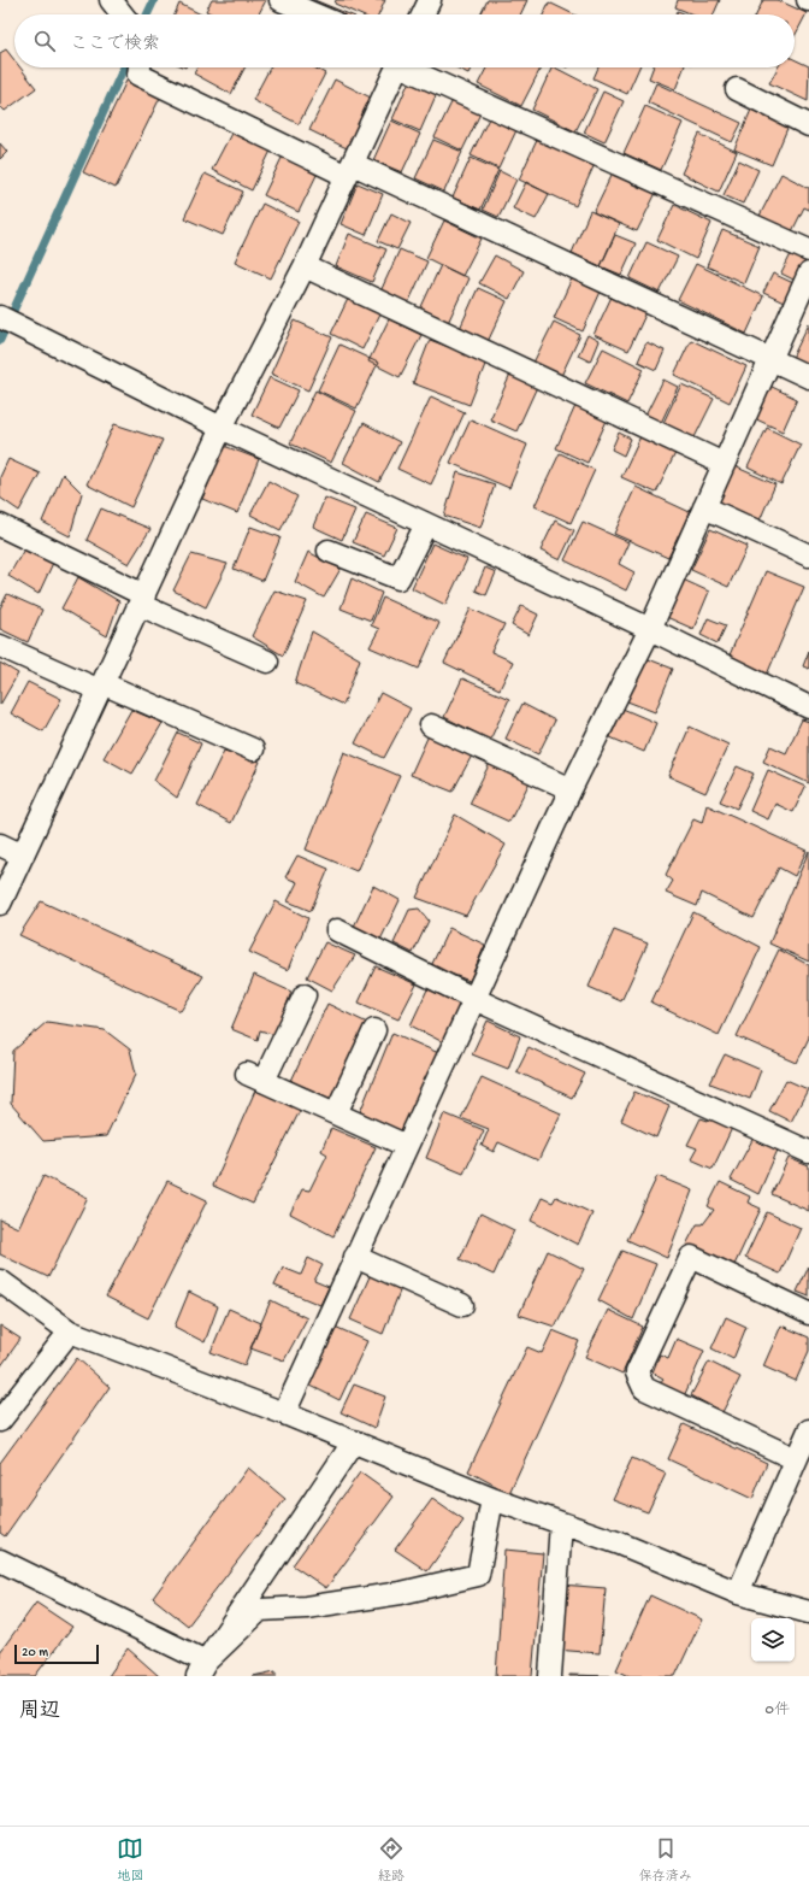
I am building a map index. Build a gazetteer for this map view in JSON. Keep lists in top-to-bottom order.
{
  "scale_bar": "20 m",
  "page": {
    "search": "ここで検索",
    "scale": "20 m",
    "heading": ["周辺", "0件"],
    "nav": ["地図", "経路", "保存済み"]
  }
}
